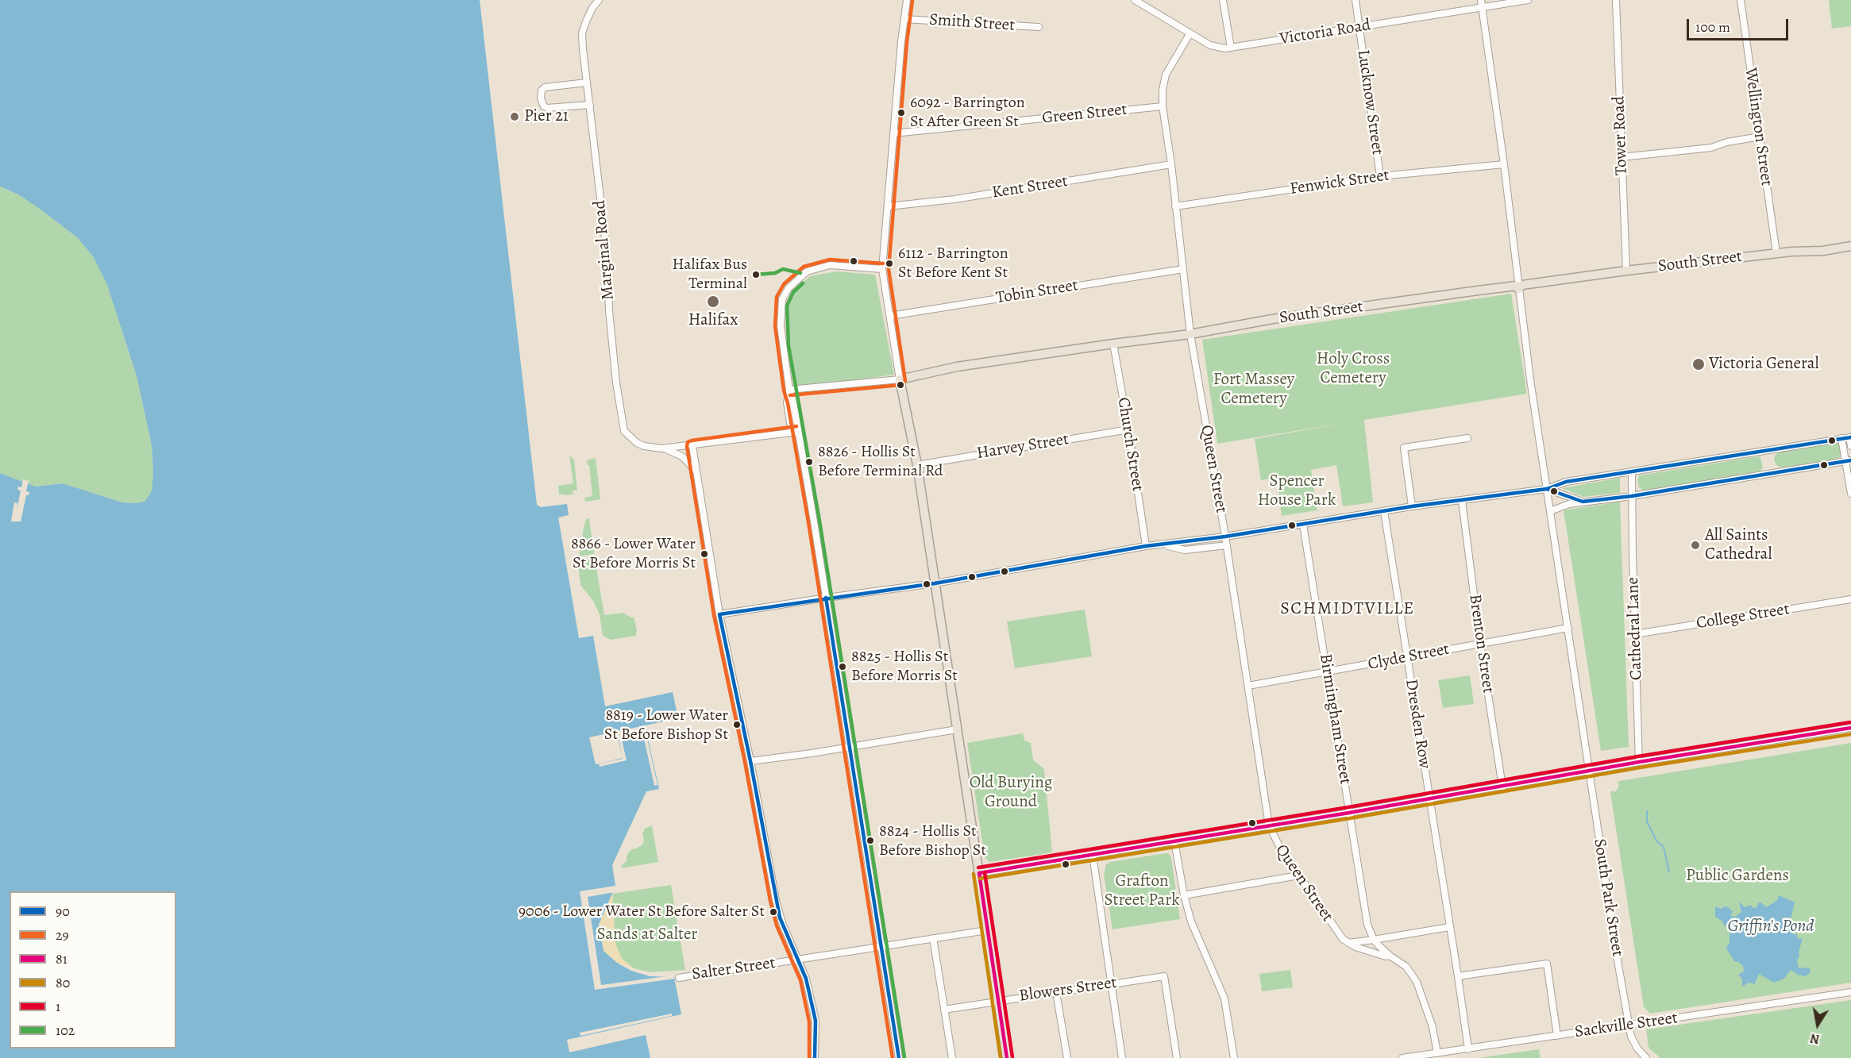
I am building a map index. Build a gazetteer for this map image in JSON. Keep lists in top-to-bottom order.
{
  "streets": {
    "main road": ["South Street"],
    "street": [
      "Smith Street",
      "Victoria Road",
      "Lucknow Street",
      "Green Street",
      "Wellington Street",
      "Tower Road",
      "Fenwick Street",
      "Kent Street",
      "Marginal Road",
      "Tobin Street",
      "Church Street",
      "Harvey Street",
      "Queen Street",
      "College Street",
      "Cathedral Lane",
      "Brenton Street",
      "Clyde Street",
      "Birmingham Street",
      "Dresden Row",
      "South Park Street",
      "Salter Street",
      "Blowers Street",
      "Sackville Street"
    ]
  },
  "crossings": [
    ["Victoria Road", "Lucknow Street"],
    ["Victoria Road", "Queen Street"],
    ["Victoria Road", "South Park Street"],
    ["Lucknow Street", "Fenwick Street"],
    ["Green Street", "Queen Street"],
    ["Wellington Street", "South Street"],
    ["Tower Road", "South Street"],
    ["Fenwick Street", "Queen Street"],
    ["Fenwick Street", "South Park Street"],
    ["Kent Street", "Queen Street"],
    ["South Street", "Church Street"],
    ["South Street", "Queen Street"],
    ["South Street", "South Park Street"],
    ["Tobin Street", "Queen Street"],
    ["Church Street", "Harvey Street"],
    ["Queen Street", "Clyde Street"],
    ["Queen Street", "Birmingham Street"],
    ["Queen Street", "Sackville Street"],
    ["College Street", "Cathedral Lane"],
    ["Brenton Street", "Clyde Street"],
    ["Clyde Street", "Birmingham Street"],
    ["Clyde Street", "Dresden Row"],
    ["Clyde Street", "South Park Street"],
    ["Dresden Row", "Sackville Street"],
    ["South Park Street", "Sackville Street"]
  ],
  "districts": ["SCHMIDTVILLE"],
  "water": ["Griffin's Pond"],
  "parks": [
    "Holy Cross Cemetery",
    "Fort Massey Cemetery",
    "Spencer House Park",
    "Old Burying Ground",
    "Public Gardens",
    "Grafton Street Park",
    "Sands at Salter"
  ],
  "places": [
    "6092 - Barrington St After Green St",
    "Pier 21",
    "6112 - Barrington St Before Kent St",
    "Halifax Bus Terminal",
    "Halifax",
    "Victoria General",
    "8826 - Hollis St Before Terminal Rd",
    "All Saints Cathedral",
    "8866 - Lower Water St Before Morris St",
    "8825 - Hollis St Before Morris St",
    "8819 - Lower Water St Before Bishop St",
    "8824 - Hollis St Before Bishop St",
    "9006 - Lower Water St Before Salter St"
  ],
  "lines": [
    "transit line 29",
    "transit line 102",
    "transit line 90",
    "transit line 1",
    "transit line 81",
    "transit line 80"
  ],
  "legend": [
    "90",
    "29",
    "81",
    "80",
    "1",
    "102"
  ],
  "scale_bar": "100 m",
  "north": "bottom"
}
